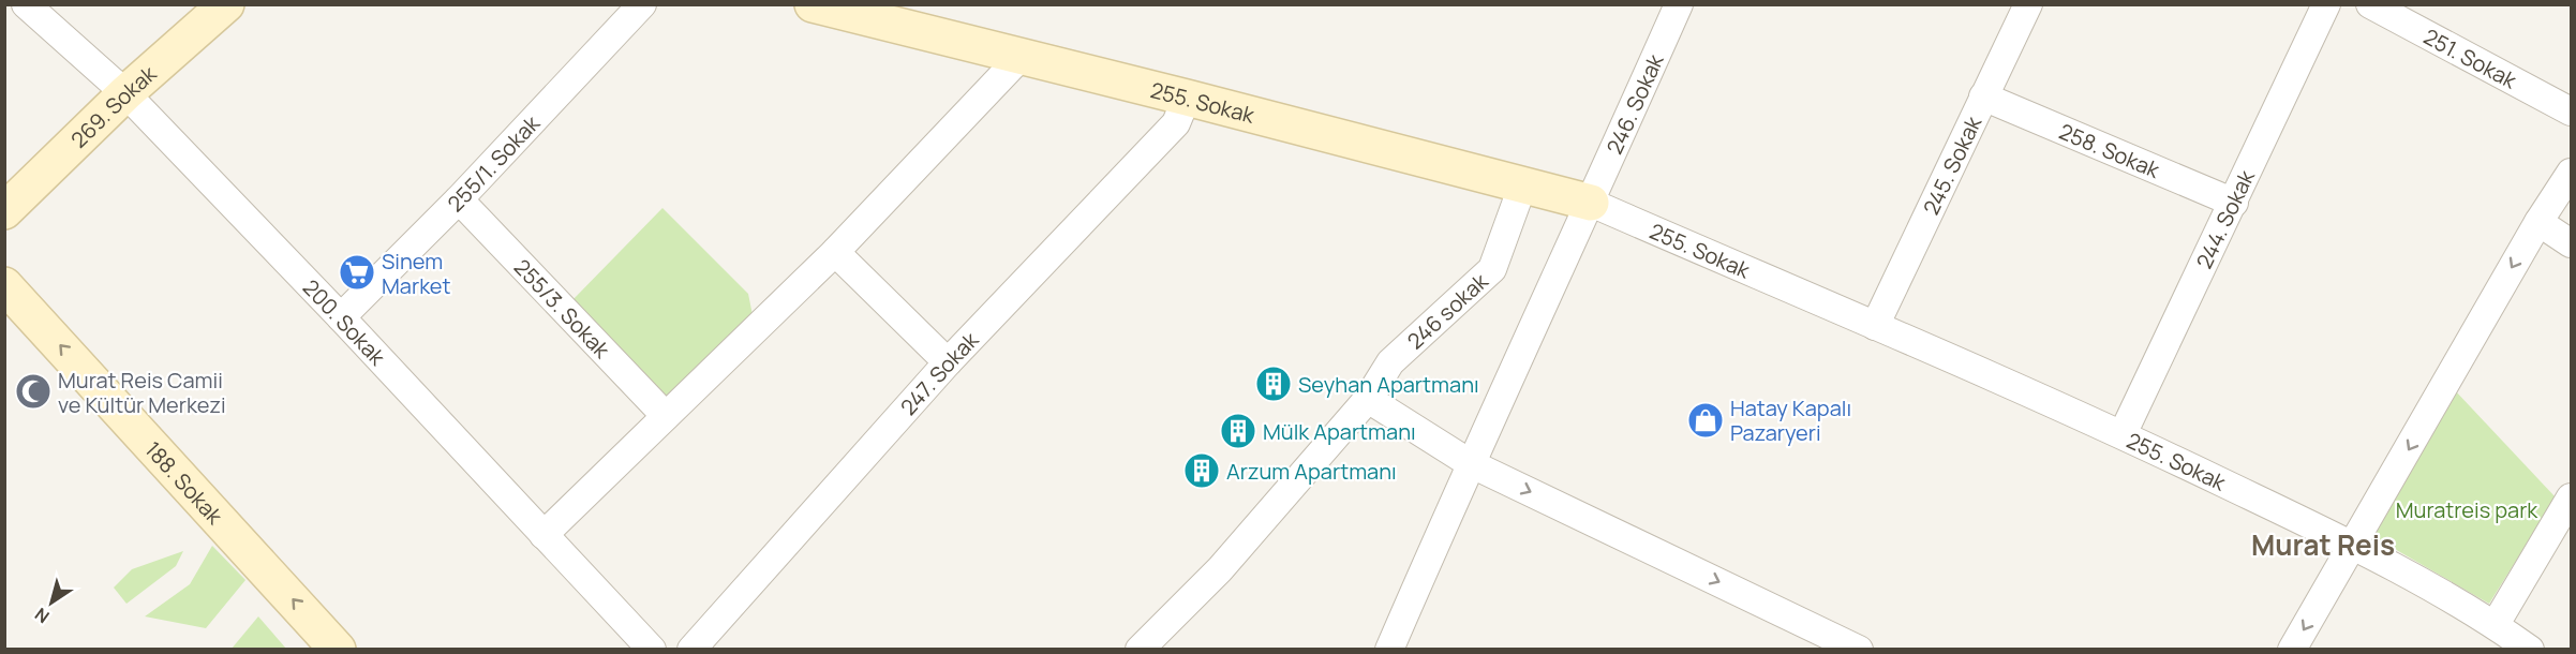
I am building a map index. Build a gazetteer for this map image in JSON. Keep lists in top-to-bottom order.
{
  "streets": {
    "street": [
      "251. Sokak",
      "255. Sokak",
      "246. Sokak",
      "269. Sokak",
      "258. Sokak",
      "255/1. Sokak",
      "245. Sokak",
      "244. Sokak",
      "255/3. Sokak",
      "246 sokak",
      "200. Sokak",
      "247. Sokak",
      "188. Sokak"
    ]
  },
  "crossings": [
    ["255. Sokak", "246. Sokak"],
    ["255. Sokak", "245. Sokak"],
    ["255. Sokak", "244. Sokak"],
    ["255. Sokak", "246 sokak"],
    ["255. Sokak", "247. Sokak"],
    ["269. Sokak", "200. Sokak"],
    ["258. Sokak", "245. Sokak"],
    ["258. Sokak", "244. Sokak"],
    ["255/1. Sokak", "255/3. Sokak"],
    ["255/1. Sokak", "200. Sokak"]
  ],
  "one_way": ["188. Sokak"],
  "districts": ["Murat Reis"],
  "parks": ["Muratreis park"],
  "places": {
    "supermarket": ["Sinem Market"],
    "building": ["Seyhan Apartmanı", "Mülk Apartmanı", "Arzum Apartmanı"],
    "mosque": ["Murat Reis Camii ve Kültür Merkezi"],
    "shop": ["Hatay Kapalı Pazaryeri"]
  },
  "north": "bottom left"
}
